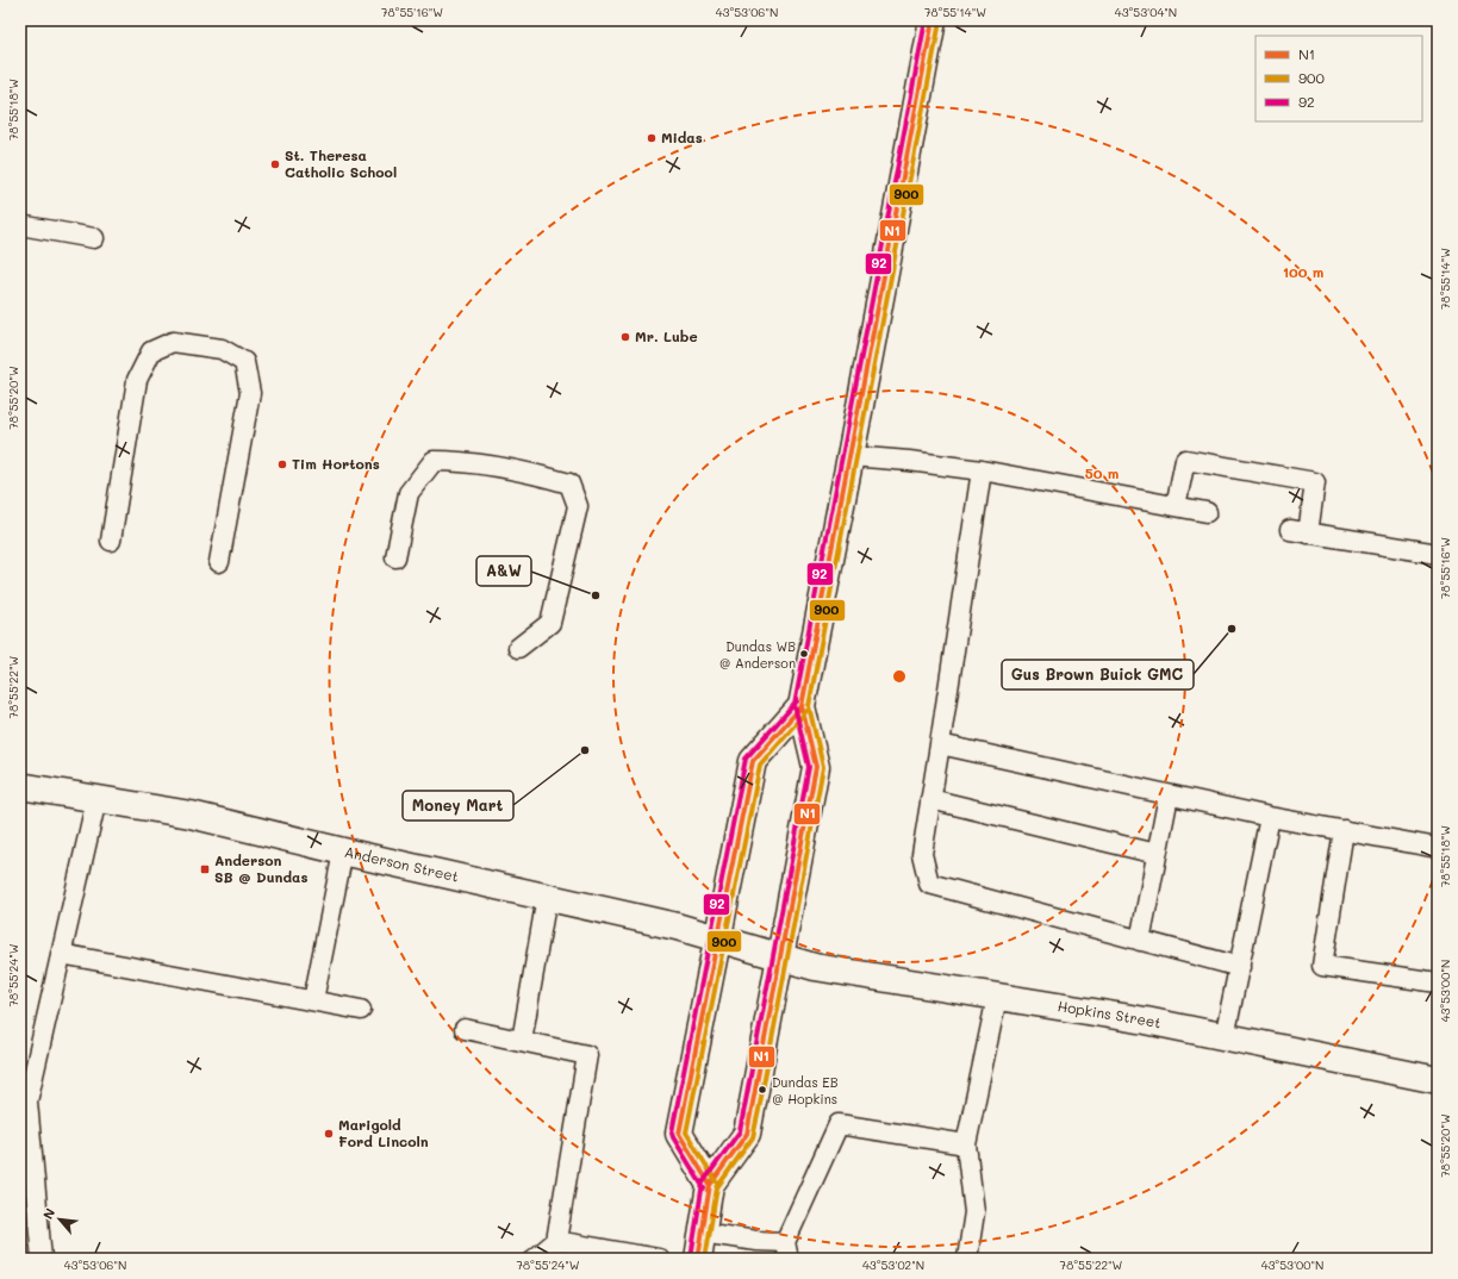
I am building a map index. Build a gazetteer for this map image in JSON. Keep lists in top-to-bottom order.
{
  "streets": {
    "main road": ["Anderson Street", "Hopkins Street"]
  },
  "crossings": [
    ["Anderson Street", "Hopkins Street"]
  ],
  "places": {
    "other": [
      "Midas",
      "St. Theresa Catholic School",
      "Mr. Lube",
      "Tim Hortons",
      "A&W",
      "Gus Brown Buick GMC",
      "Dundas WB @ Anderson",
      "Money Mart",
      "Dundas EB @ Hopkins",
      "Marigold Ford Lincoln"
    ],
    "transit": ["Anderson SB @ Dundas"]
  },
  "lines": ["transit line N1", "transit line 92", "transit line 900"],
  "legend": ["N1", "900", "92"],
  "north": "top left",
  "coordinates": [
    "78°55'16\"W",
    "43°53'06\"N",
    "78°55'14\"W",
    "43°53'04\"N",
    "78°55'18\"W",
    "78°55'20\"W",
    "78°55'22\"W",
    "78°55'24\"W",
    "43°53'00\"N",
    "43°53'02\"N"
  ],
  "rings": ["100 m", "50 m"]
}
